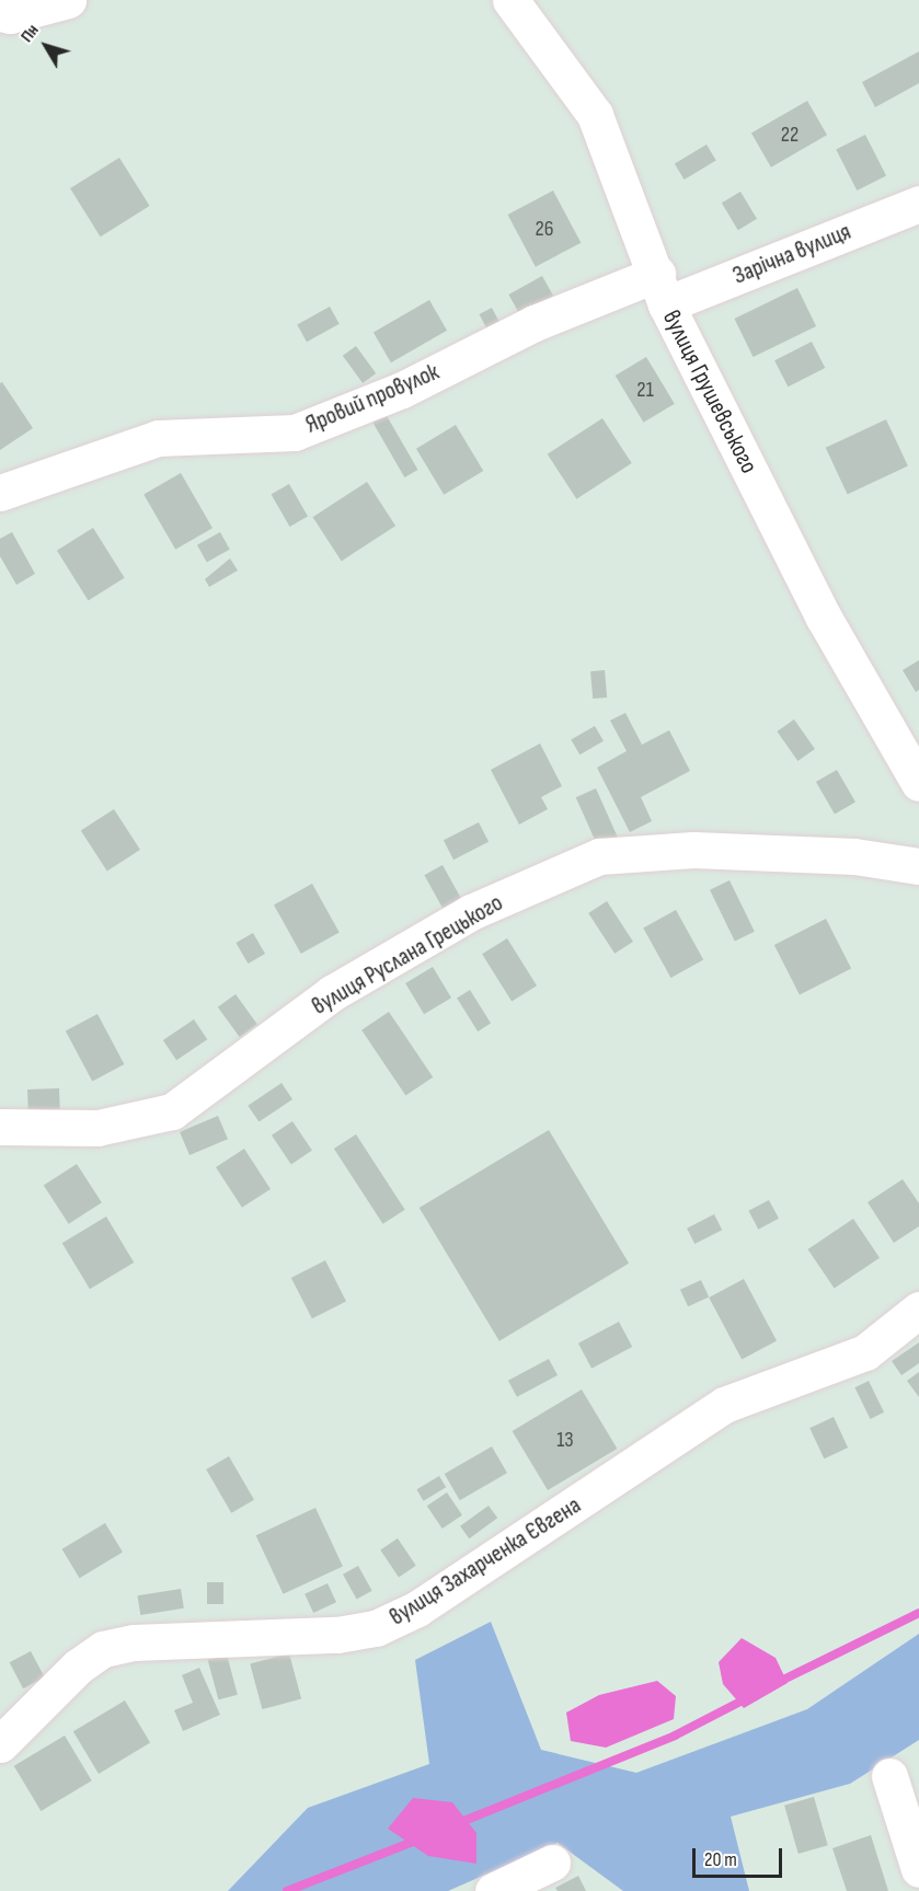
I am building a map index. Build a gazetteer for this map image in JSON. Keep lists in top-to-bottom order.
{
  "streets": {
    "street": [
      "Зарічна вулиця",
      "вулиця Грушевського",
      "Яровий провулок",
      "вулиця Руслана Грецького",
      "вулиця Захарченка Євгена"
    ]
  },
  "crossings": [
    ["Зарічна вулиця", "вулиця Грушевського"],
    ["Зарічна вулиця", "Яровий провулок"],
    ["вулиця Грушевського", "Яровий провулок"]
  ],
  "house_numbers": [
    "22",
    "26",
    "21",
    "13"
  ],
  "scale_bar": "20 m",
  "north": "top left"
}
